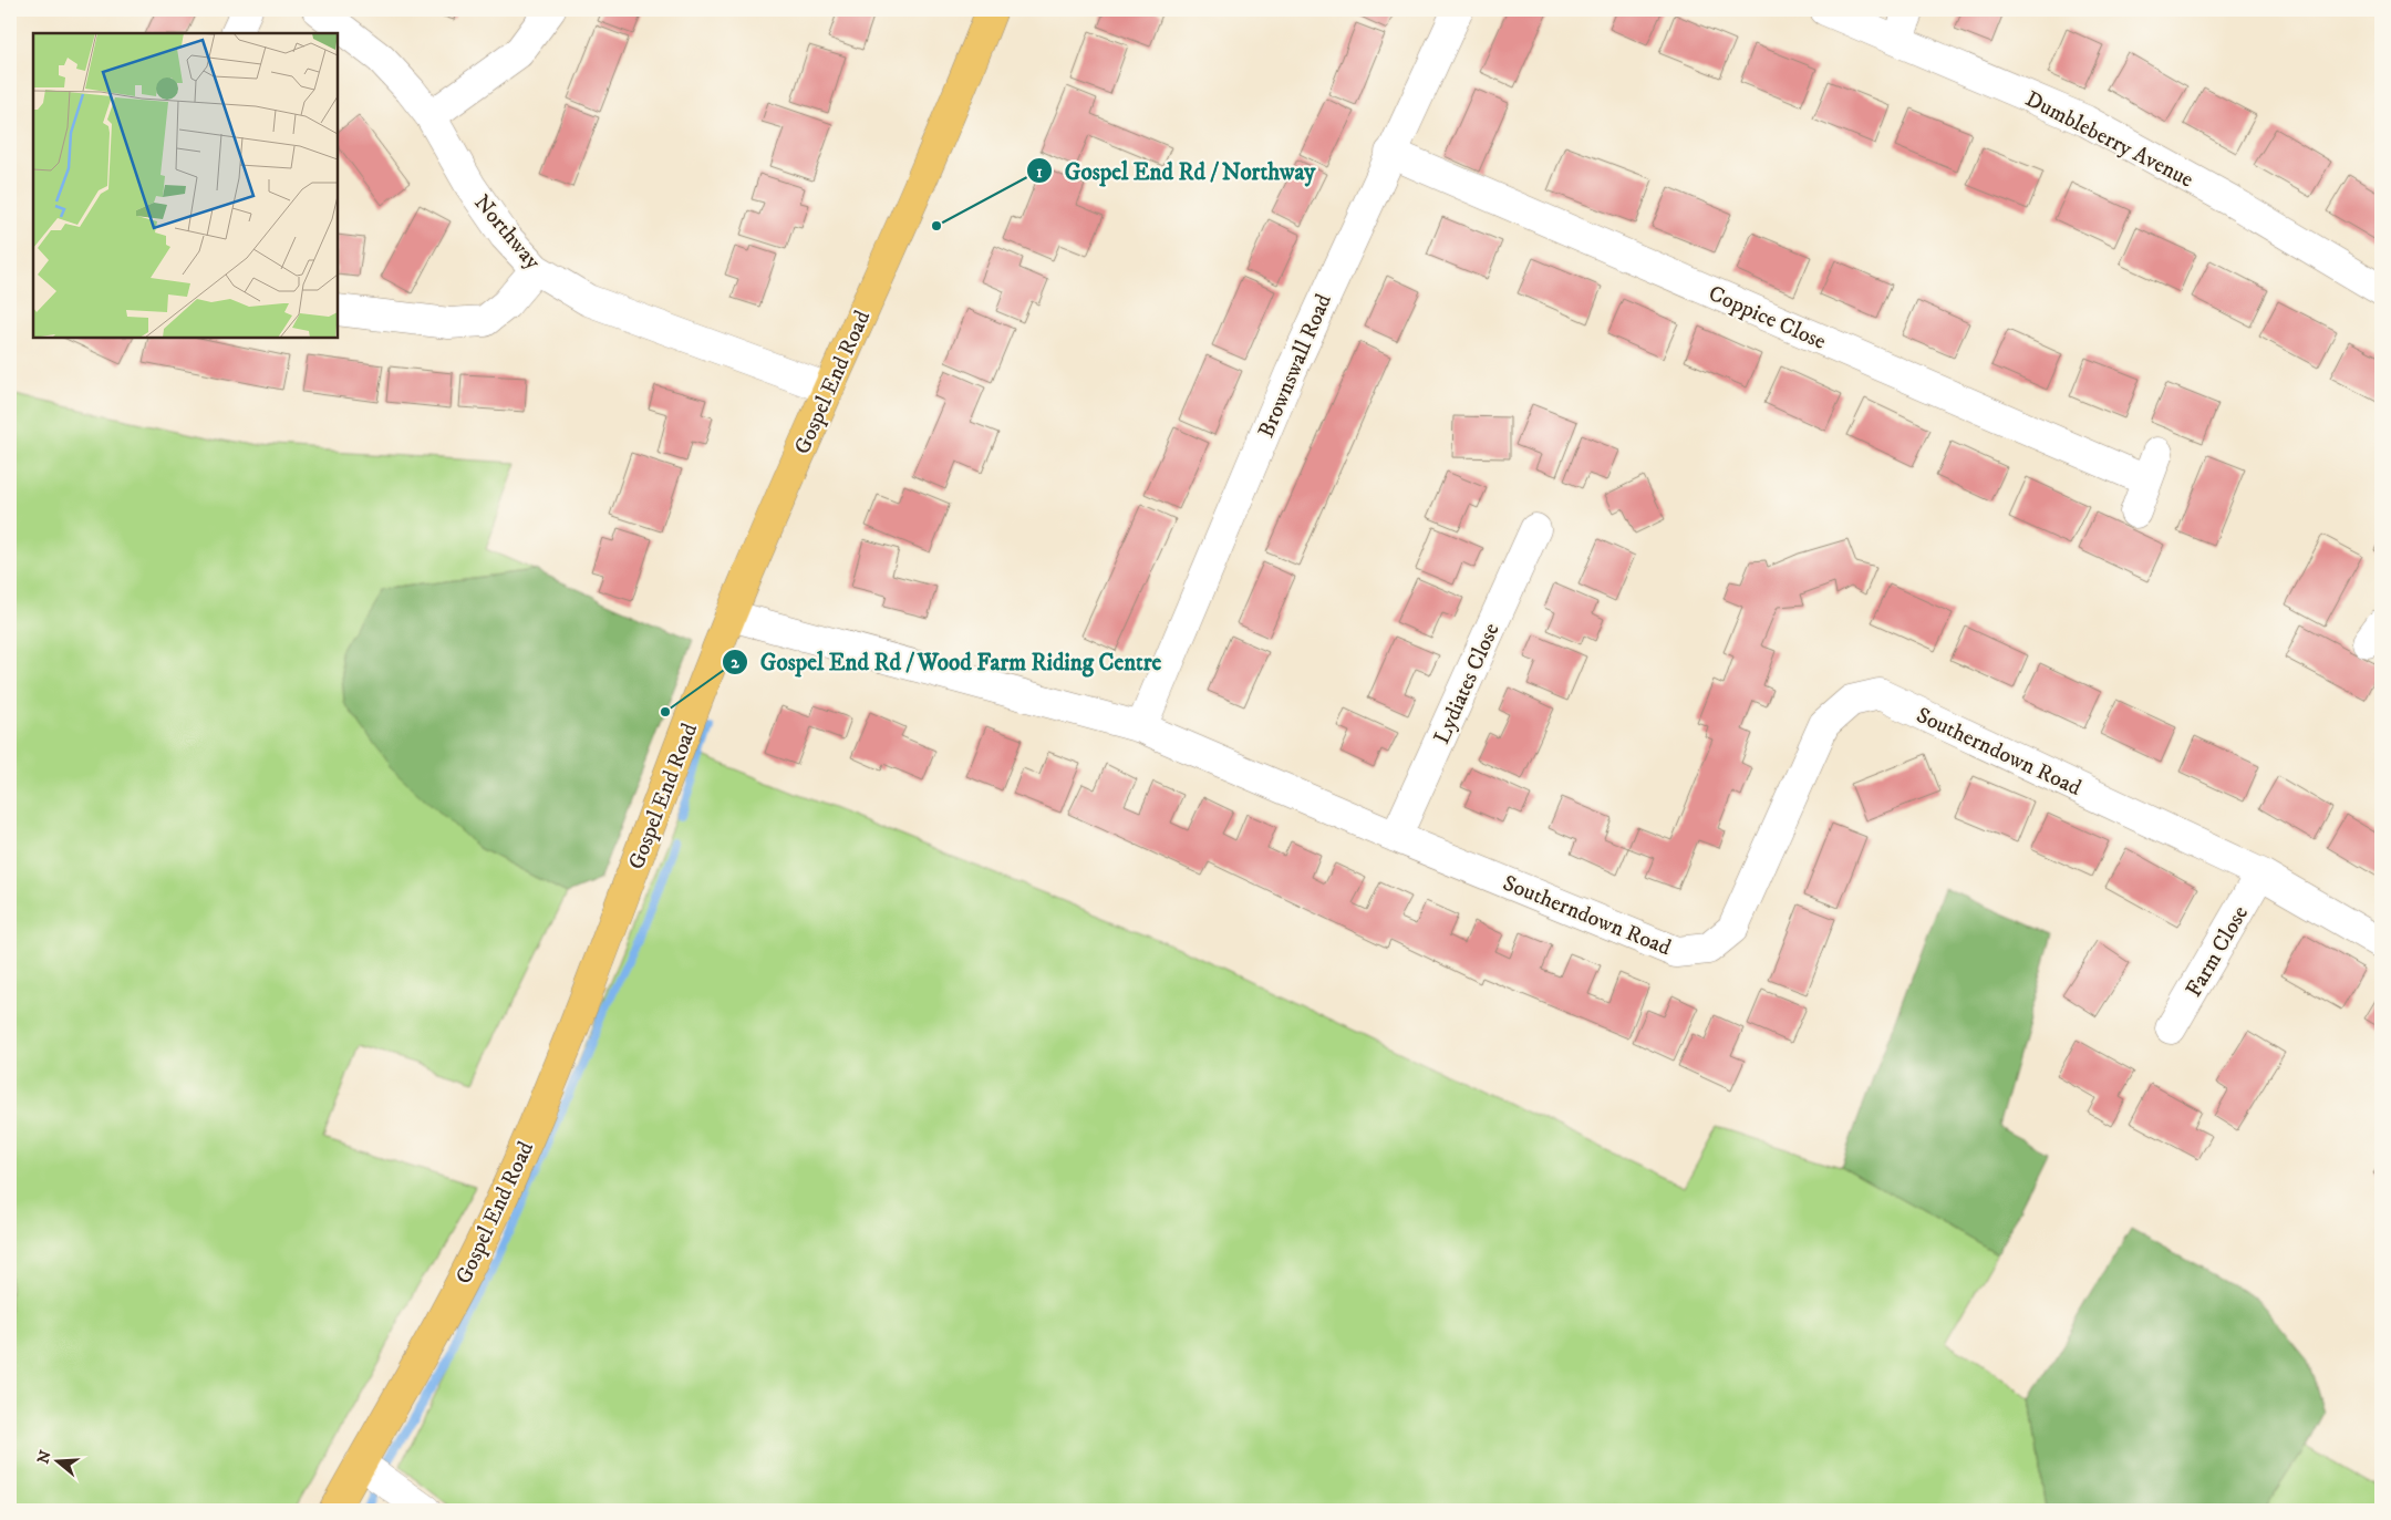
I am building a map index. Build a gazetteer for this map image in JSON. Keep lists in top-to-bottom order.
{
  "streets": {
    "main road": ["Gospel End Road"],
    "street": [
      "Dumbleberry Avenue",
      "Northway",
      "Coppice Close",
      "Brownswall Road",
      "Lydiates Close",
      "Southerndown Road",
      "Farm Close"
    ]
  },
  "crossings": [
    ["Northway", "Gospel End Road"],
    ["Coppice Close", "Brownswall Road"],
    ["Brownswall Road", "Southerndown Road"],
    ["Gospel End Road", "Southerndown Road"],
    ["Lydiates Close", "Southerndown Road"],
    ["Southerndown Road", "Farm Close"]
  ],
  "places": ["Gospel End Rd / Northway", "Gospel End Rd / Wood Farm Riding Centre"],
  "north": "left"
}
